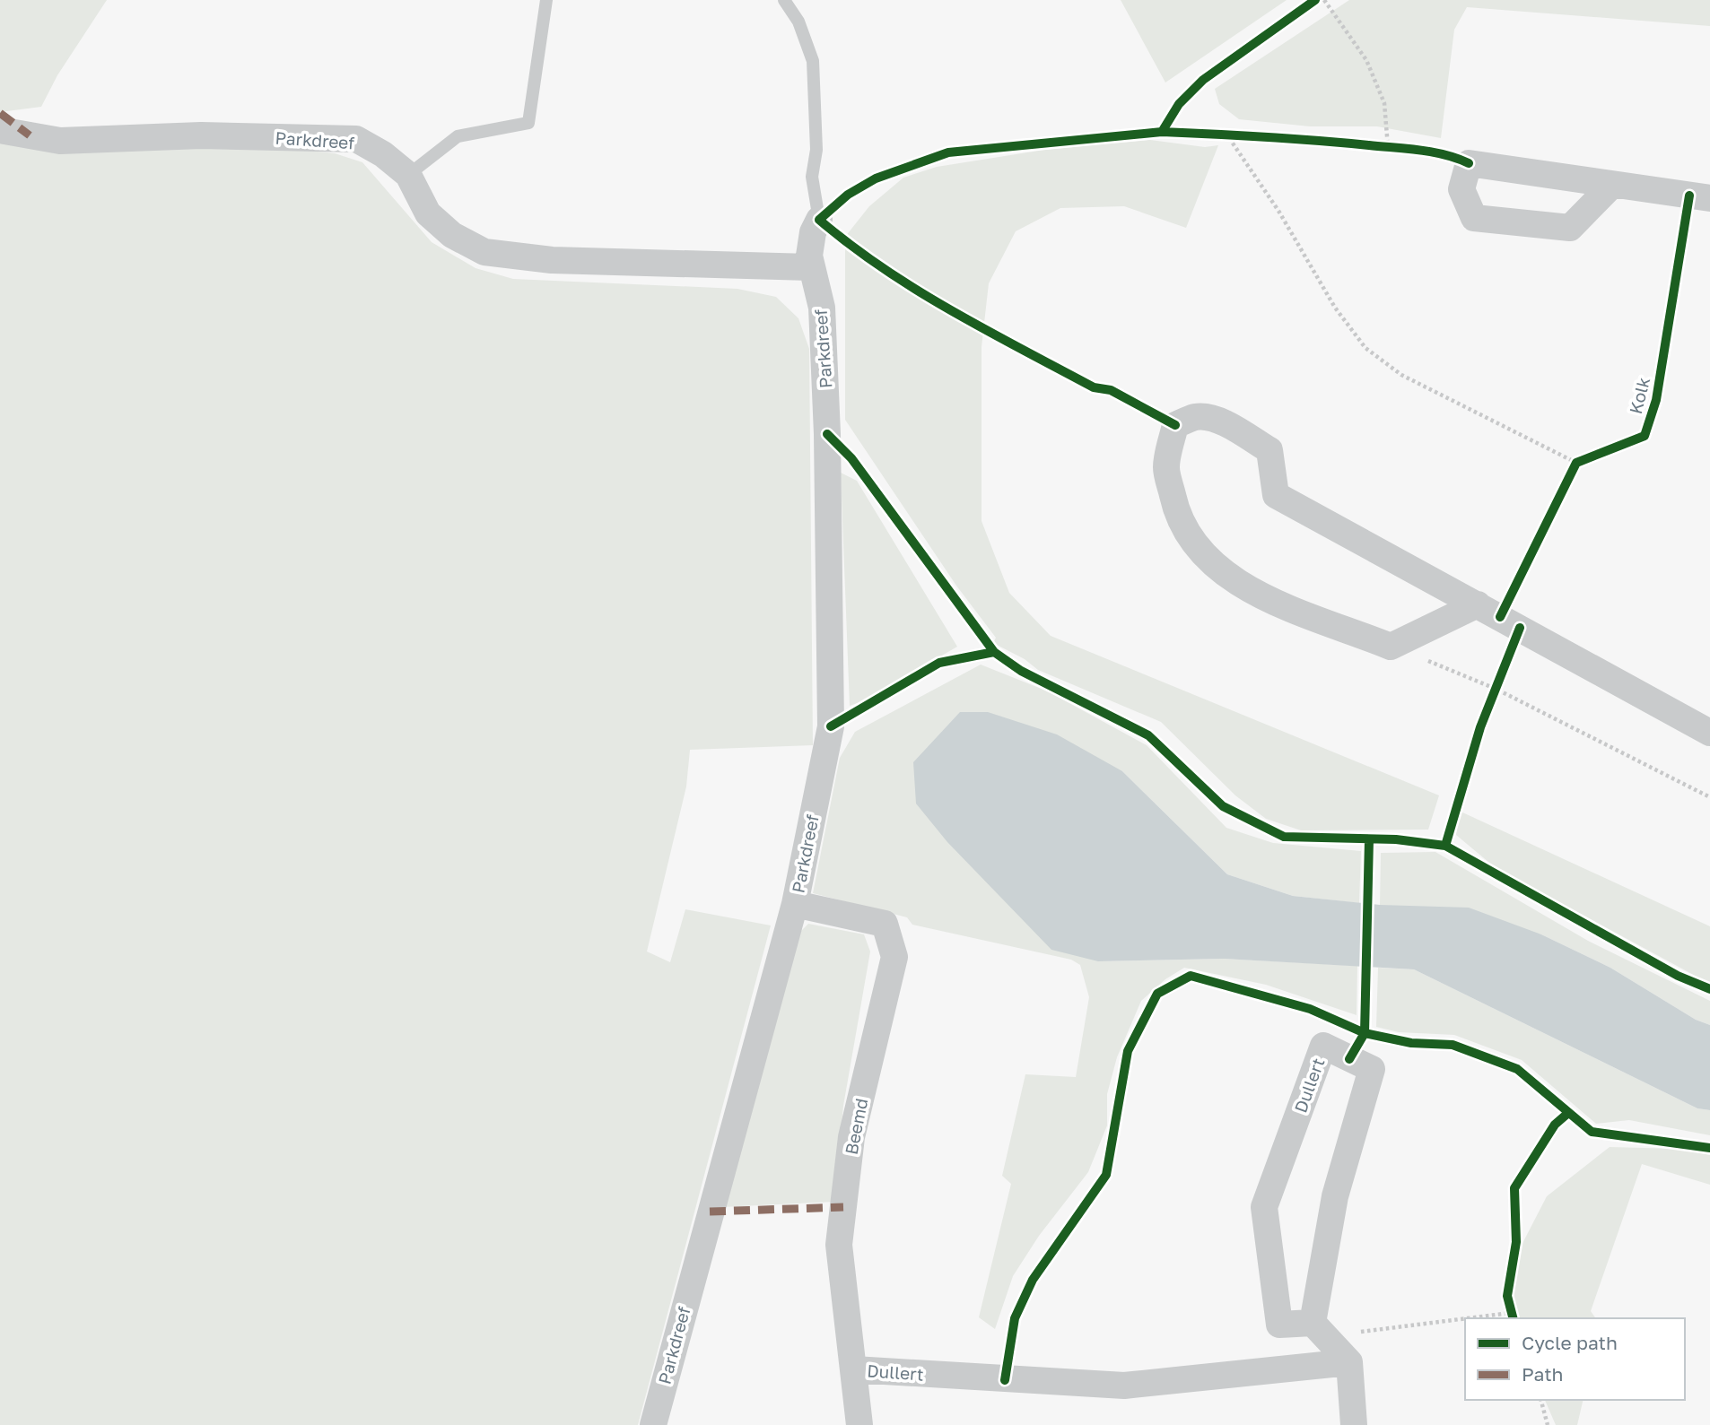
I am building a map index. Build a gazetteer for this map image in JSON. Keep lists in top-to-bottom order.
{
  "streets": {
    "street": ["Parkdreef", "Dullert", "Beemd"],
    "cycle path": ["Kolk"]
  },
  "crossings": [
    ["Parkdreef", "Beemd"],
    ["Dullert", "Beemd"]
  ],
  "legend": ["Cycle path", "Path"]
}
